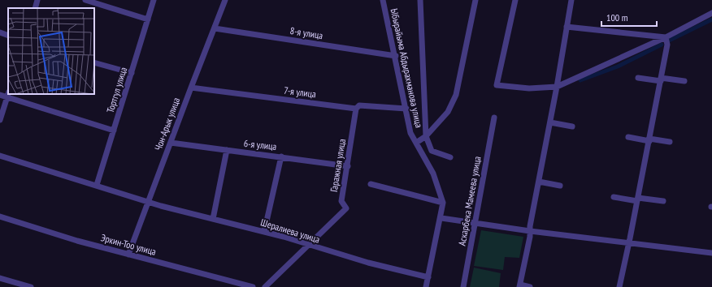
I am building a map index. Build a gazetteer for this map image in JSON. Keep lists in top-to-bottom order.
{
  "streets": {
    "street": [
      "8-я улица",
      "Ыбырайыма Абдырахманова улица",
      "Тортгул улица",
      "7-я улица",
      "Чон-Арык улица",
      "6-я улица",
      "Гаражная улица",
      "Аскарбека Мамеева улица",
      "Шералиева улица",
      "Эркин-Тоо улица"
    ]
  },
  "crossings": [
    ["8-я улица", "Ыбырайыма Абдырахманова улица"],
    ["8-я улица", "Чон-Арык улица"],
    ["Ыбырайыма Абдырахманова улица", "7-я улица"],
    ["Ыбырайыма Абдырахманова улица", "Шералиева улица"],
    ["Тортгул улица", "Шералиева улица"],
    ["7-я улица", "Чон-Арык улица"],
    ["7-я улица", "Гаражная улица"],
    ["Чон-Арык улица", "6-я улица"],
    ["Чон-Арык улица", "Шералиева улица"],
    ["Чон-Арык улица", "Эркин-Тоо улица"],
    ["6-я улица", "Гаражная улица"],
    ["Гаражная улица", "Шералиева улица"]
  ],
  "scale_bar": "100 m"
}
